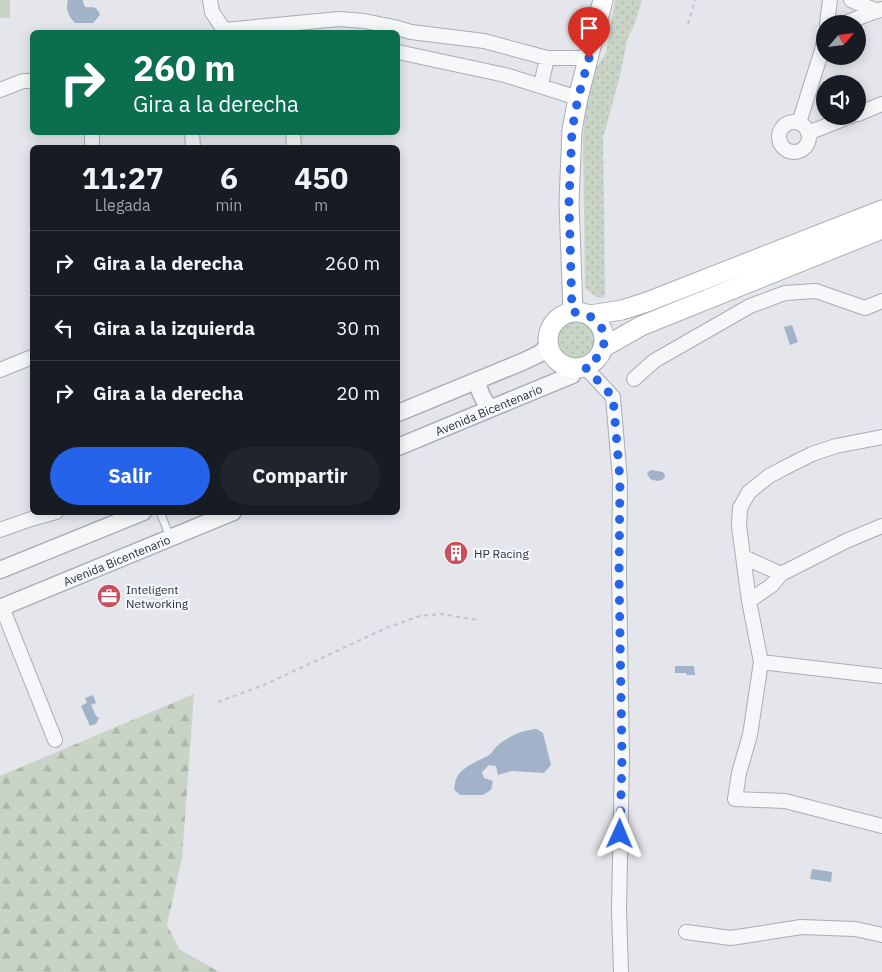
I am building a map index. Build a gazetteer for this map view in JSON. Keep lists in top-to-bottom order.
{
  "streets": {
    "street": ["Avenida Bicentenario"]
  },
  "places": {
    "building": ["HP Racing"],
    "office": ["Inteligent Networking"]
  },
  "north": "top right",
  "page": {
    "turn": ["260 m", "Gira a la derecha"],
    "eta": [
      "11:27",
      "Llegada",
      "6",
      "min",
      "450",
      "m"
    ],
    "list": [
      {
        "name": "Gira a la derecha",
        "value": "260 m"
      },
      {
        "name": "Gira a la izquierda",
        "value": "30 m"
      },
      {
        "name": "Gira a la derecha",
        "value": "20 m"
      }
    ],
    "buttons": ["Salir", "Compartir"]
  }
}
